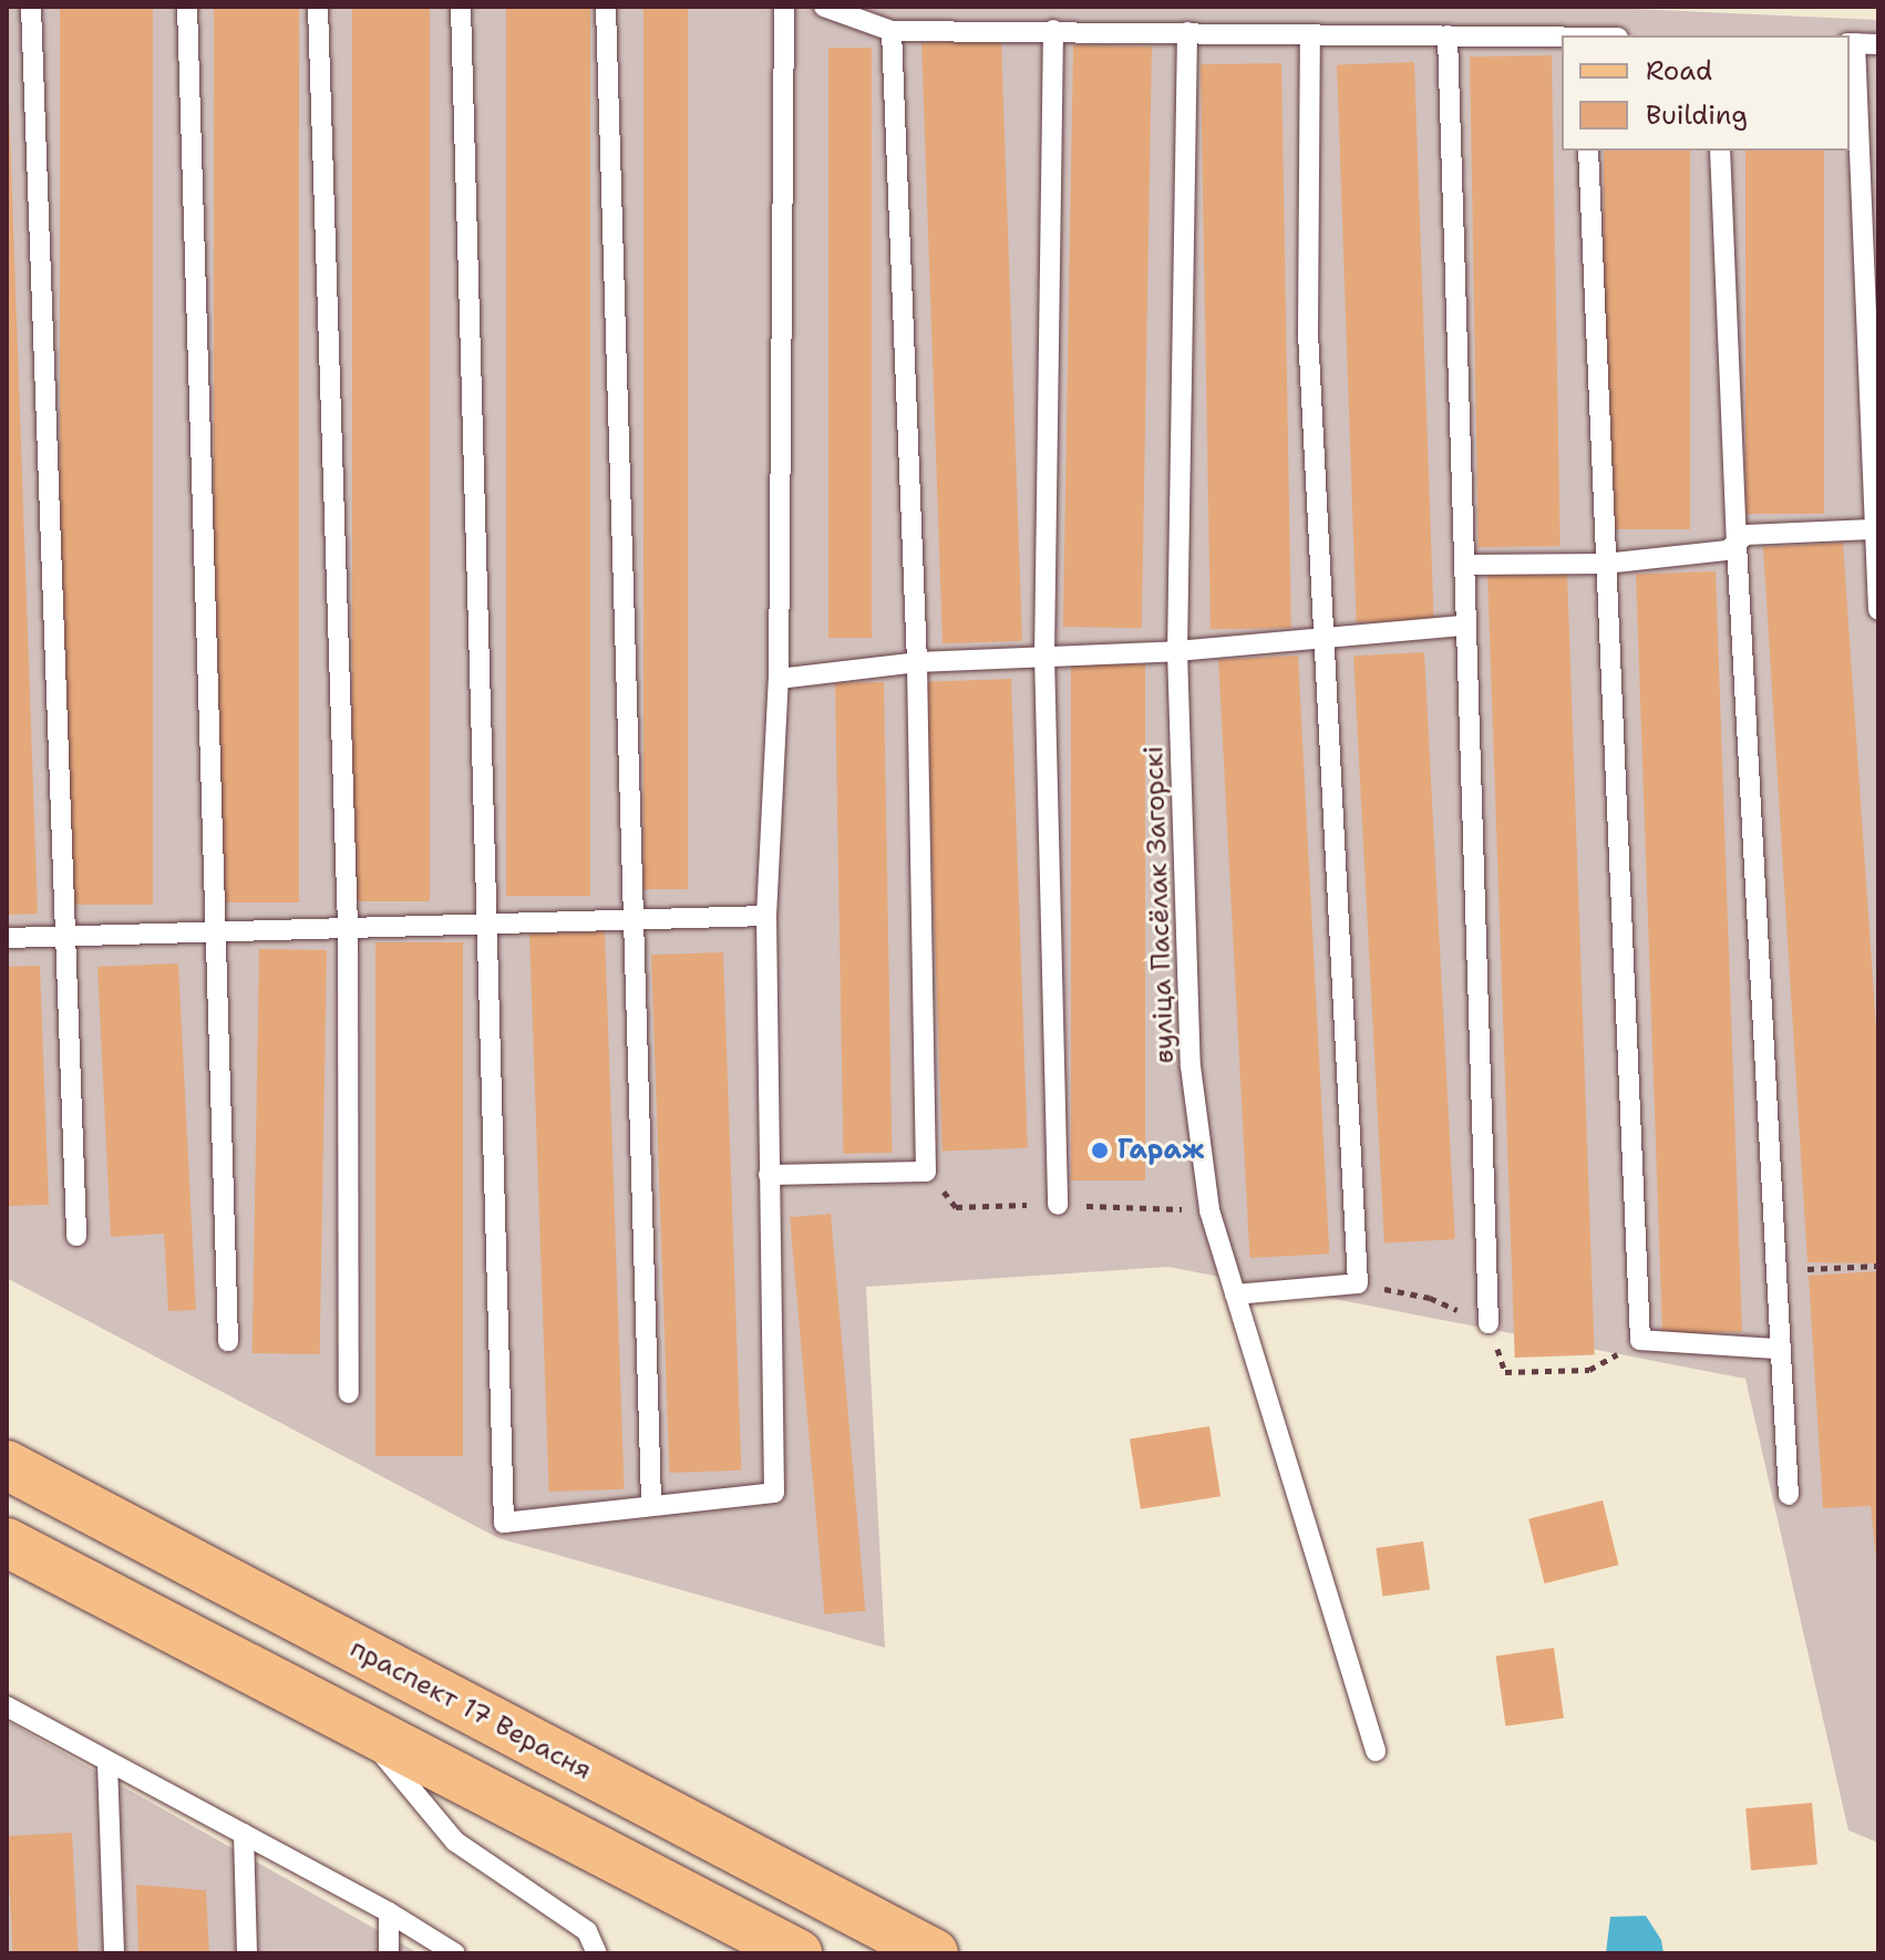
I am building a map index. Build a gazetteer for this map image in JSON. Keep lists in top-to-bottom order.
{
  "streets": {
    "main road": ["праспект 17 Верасня"],
    "lane": ["вуліца Пасёлак Загорскі"]
  },
  "places": ["Гараж"],
  "legend": ["Road", "Building"]
}
